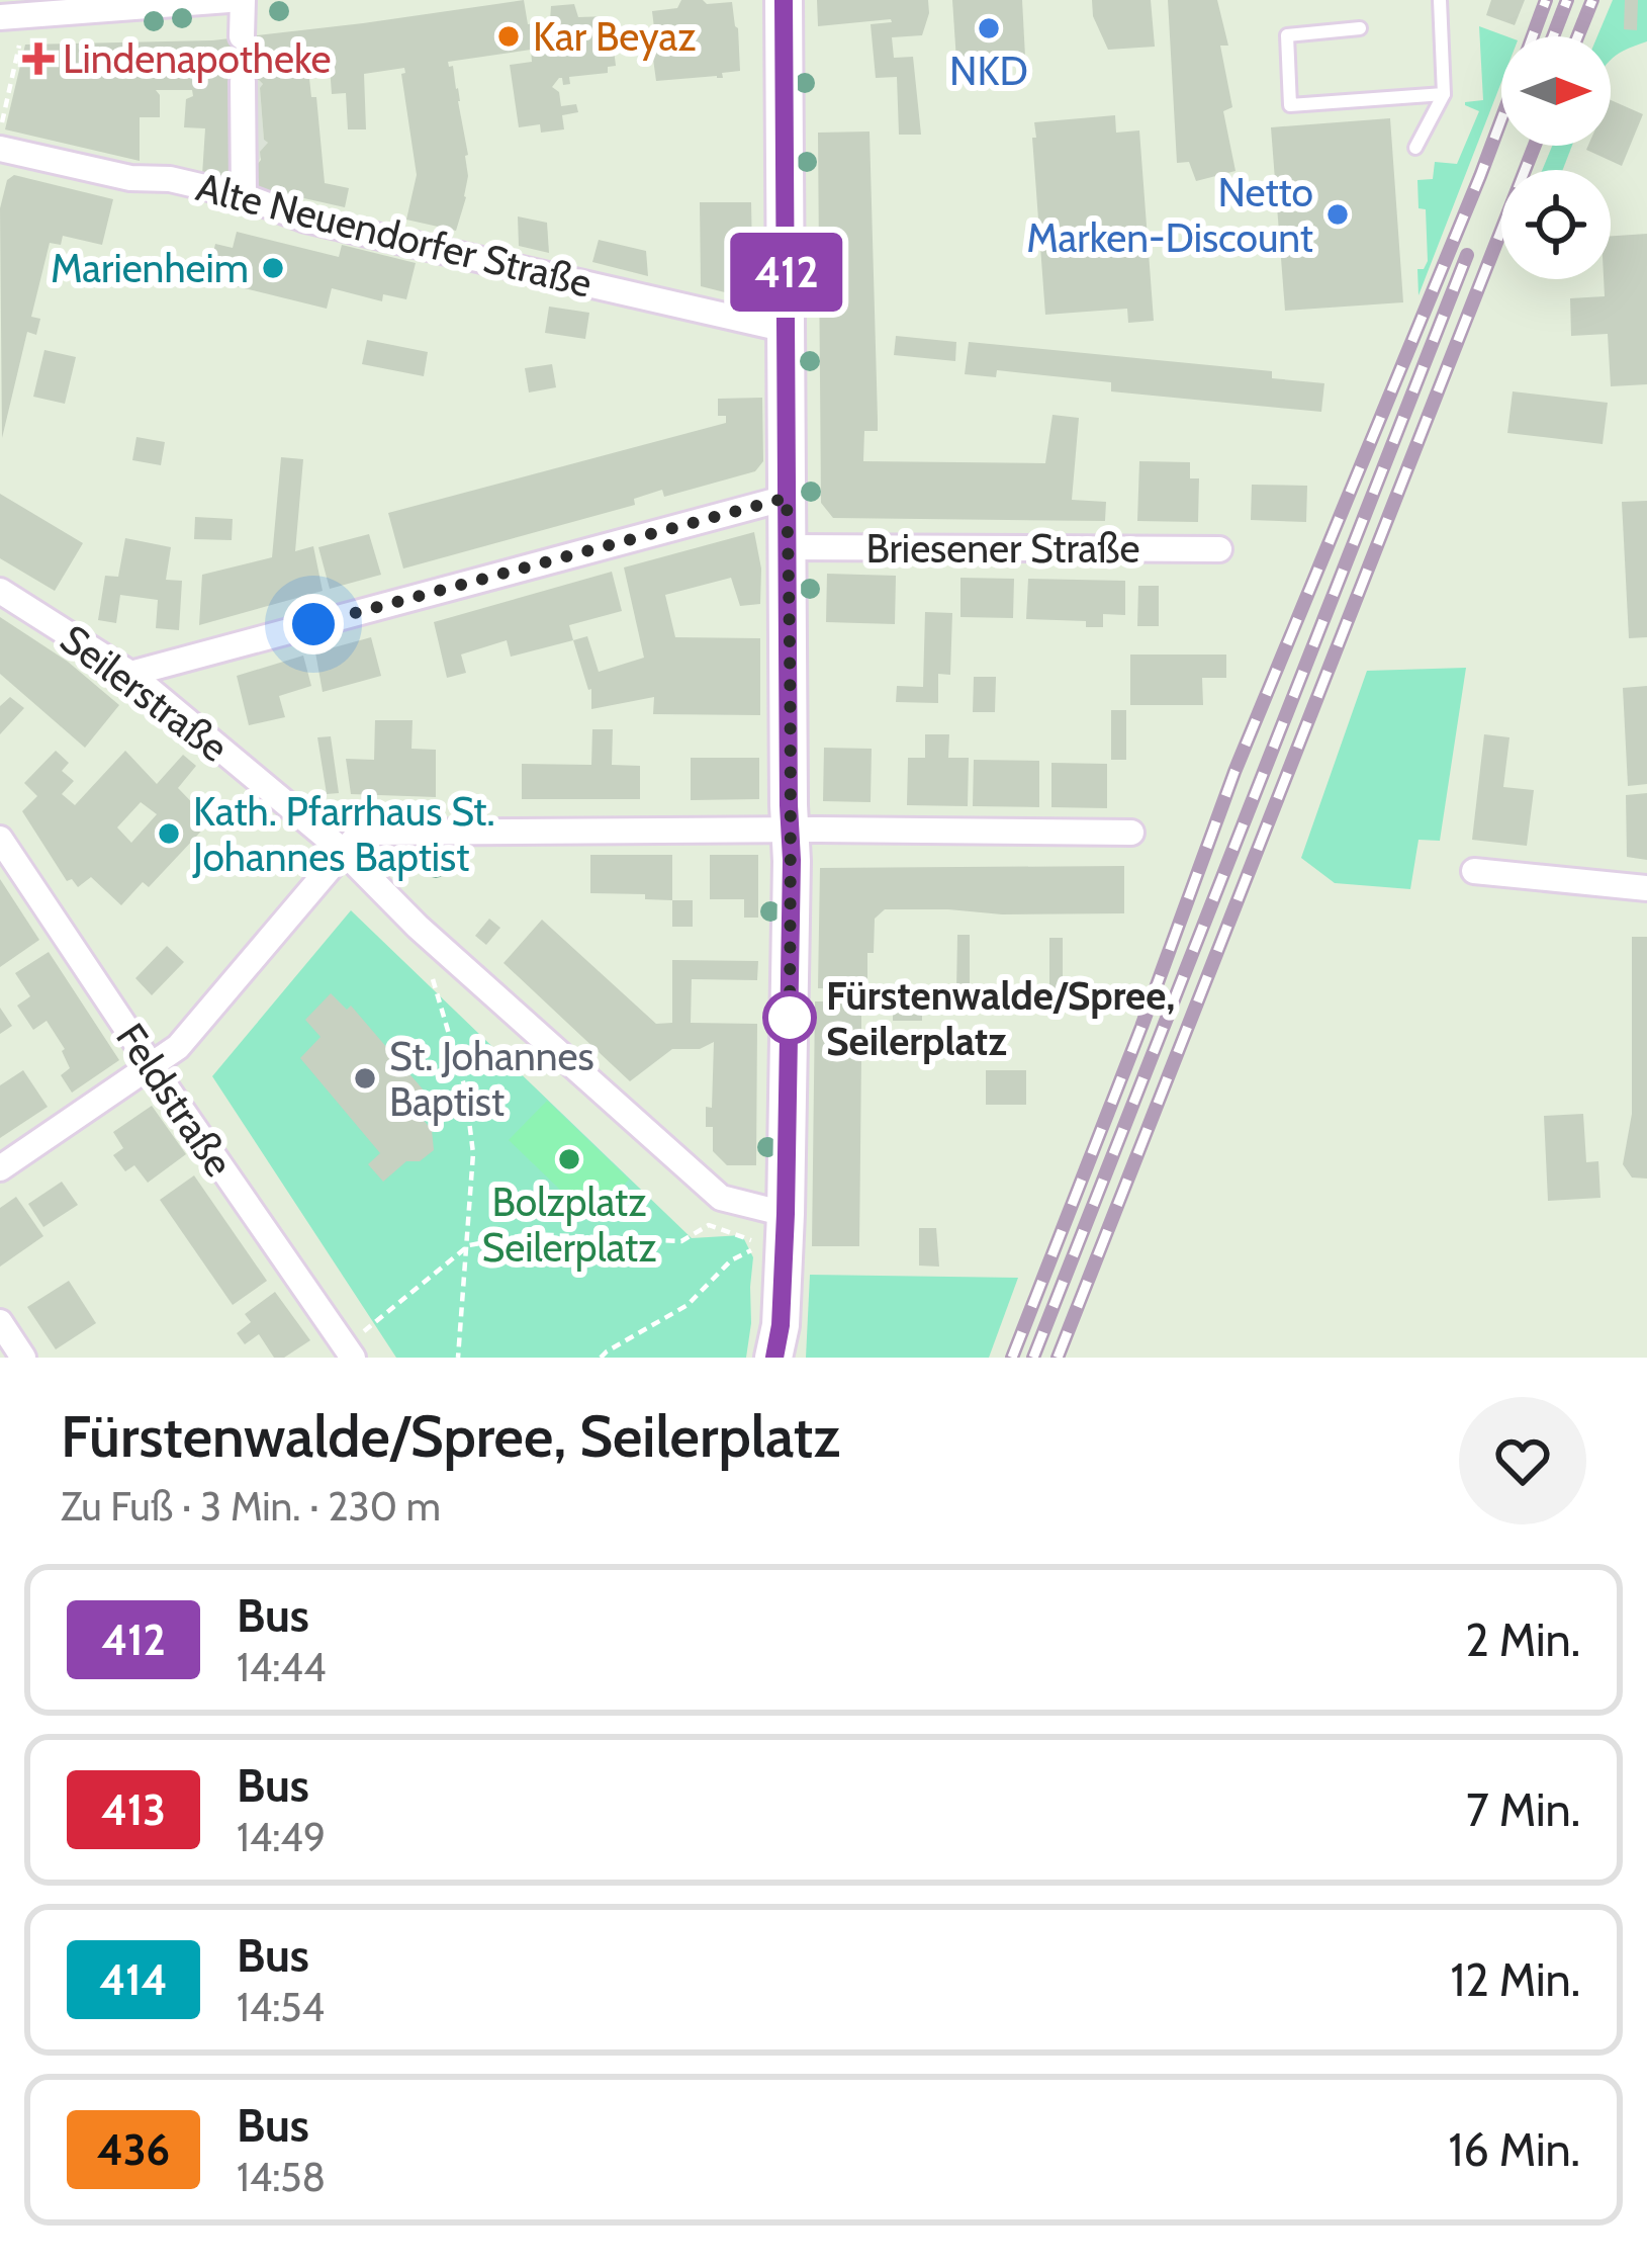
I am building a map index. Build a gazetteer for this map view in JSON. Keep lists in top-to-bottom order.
{
  "streets": {
    "street": [
      "Alte Neuendorfer Straße",
      "Briesener Straße",
      "Seilerstraße",
      "Feldstraße"
    ]
  },
  "places": {
    "other": [
      "NKD",
      "Kar Beyaz",
      "Netto Marken-Discount",
      "Marienheim",
      "Kath. Pfarrhaus St. Johannes Baptist",
      "Fürstenwalde/Spree, Seilerplatz",
      "St. Johannes Baptist",
      "Bolzplatz Seilerplatz"
    ],
    "health": ["Lindenapotheke"]
  },
  "lines": ["bus line 412"],
  "north": "right",
  "page": {
    "on_map": "412",
    "heading": ["Fürstenwalde/Spree, Seilerplatz", "Zu Fuß · 3 Min. · 230 m"],
    "list": [
      {
        "mark": "412",
        "name": "Bus",
        "note": "14:44",
        "value": "2 Min."
      },
      {
        "mark": "413",
        "name": "Bus",
        "note": "14:49",
        "value": "7 Min."
      },
      {
        "mark": "414",
        "name": "Bus",
        "note": "14:54",
        "value": "12 Min."
      },
      {
        "mark": "436",
        "name": "Bus",
        "note": "14:58",
        "value": "16 Min."
      }
    ]
  }
}
